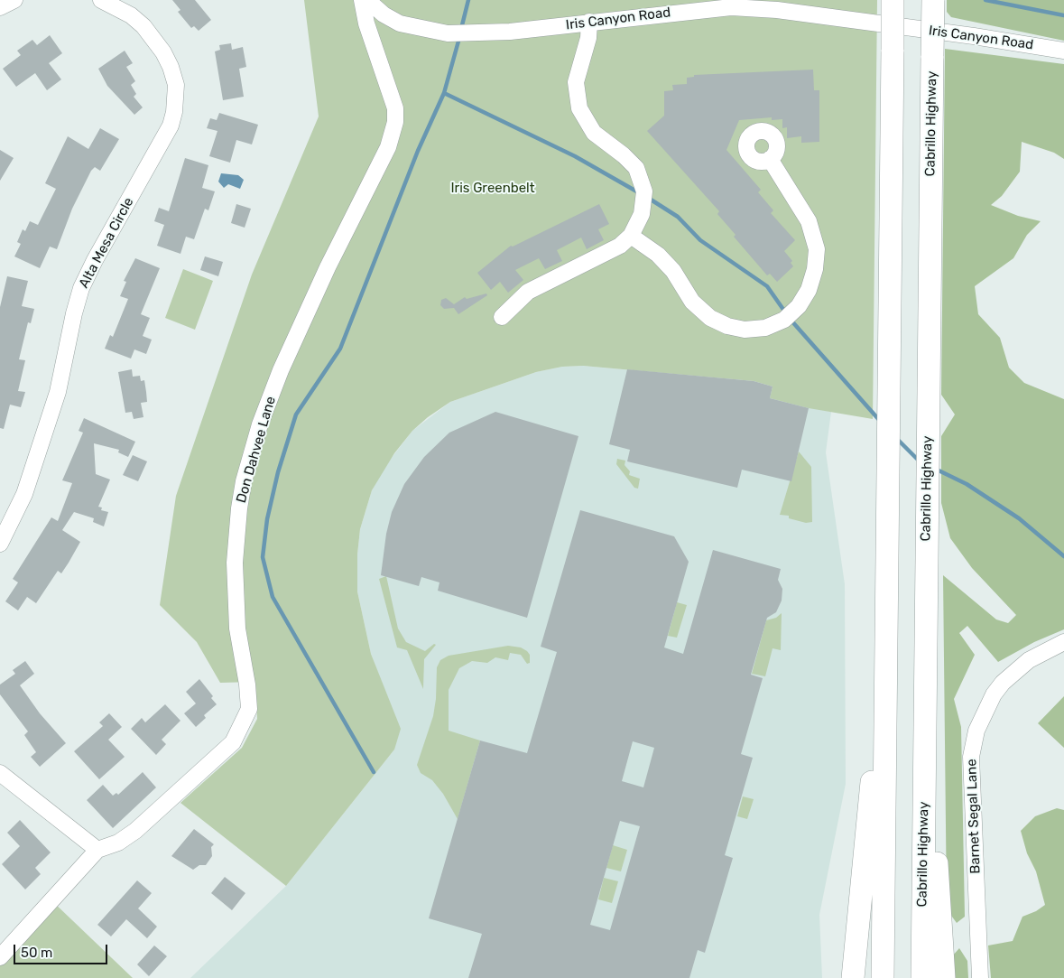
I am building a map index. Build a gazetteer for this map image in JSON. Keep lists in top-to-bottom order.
{
  "streets": {
    "highway": ["Cabrillo Highway"],
    "street": [
      "Iris Canyon Road",
      "Alta Mesa Circle",
      "Don Dahvee Lane",
      "Barnet Segal Lane"
    ]
  },
  "parks": ["Iris Greenbelt"],
  "scale_bar": "50 m"
}
